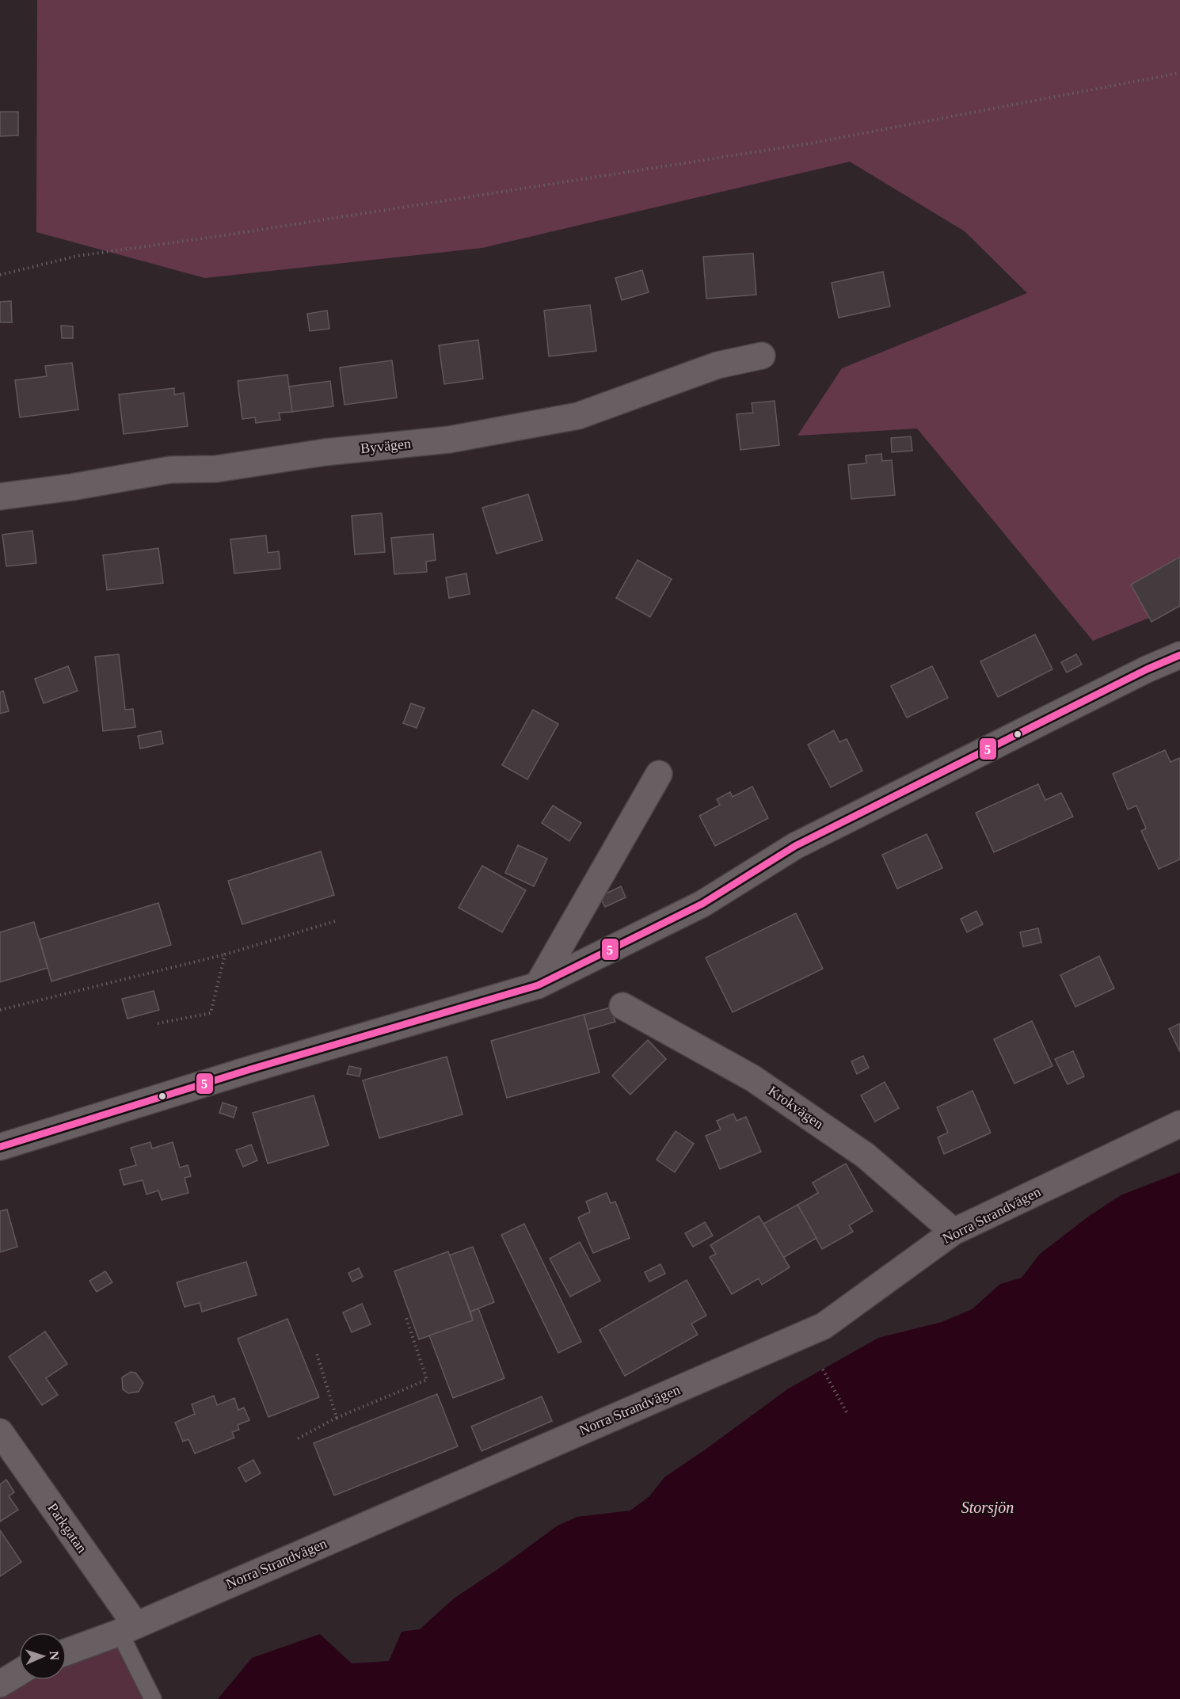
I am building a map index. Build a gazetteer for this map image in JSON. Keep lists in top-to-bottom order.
{
  "streets": {
    "street": [
      "Byvägen",
      "Krokvägen",
      "Norra Strandvägen",
      "Parkgatan"
    ]
  },
  "crossings": [
    ["Krokvägen", "Norra Strandvägen"],
    ["Norra Strandvägen", "Parkgatan"]
  ],
  "water": ["Storsjön"],
  "lines": ["transit line 5"],
  "north": "right"
}
